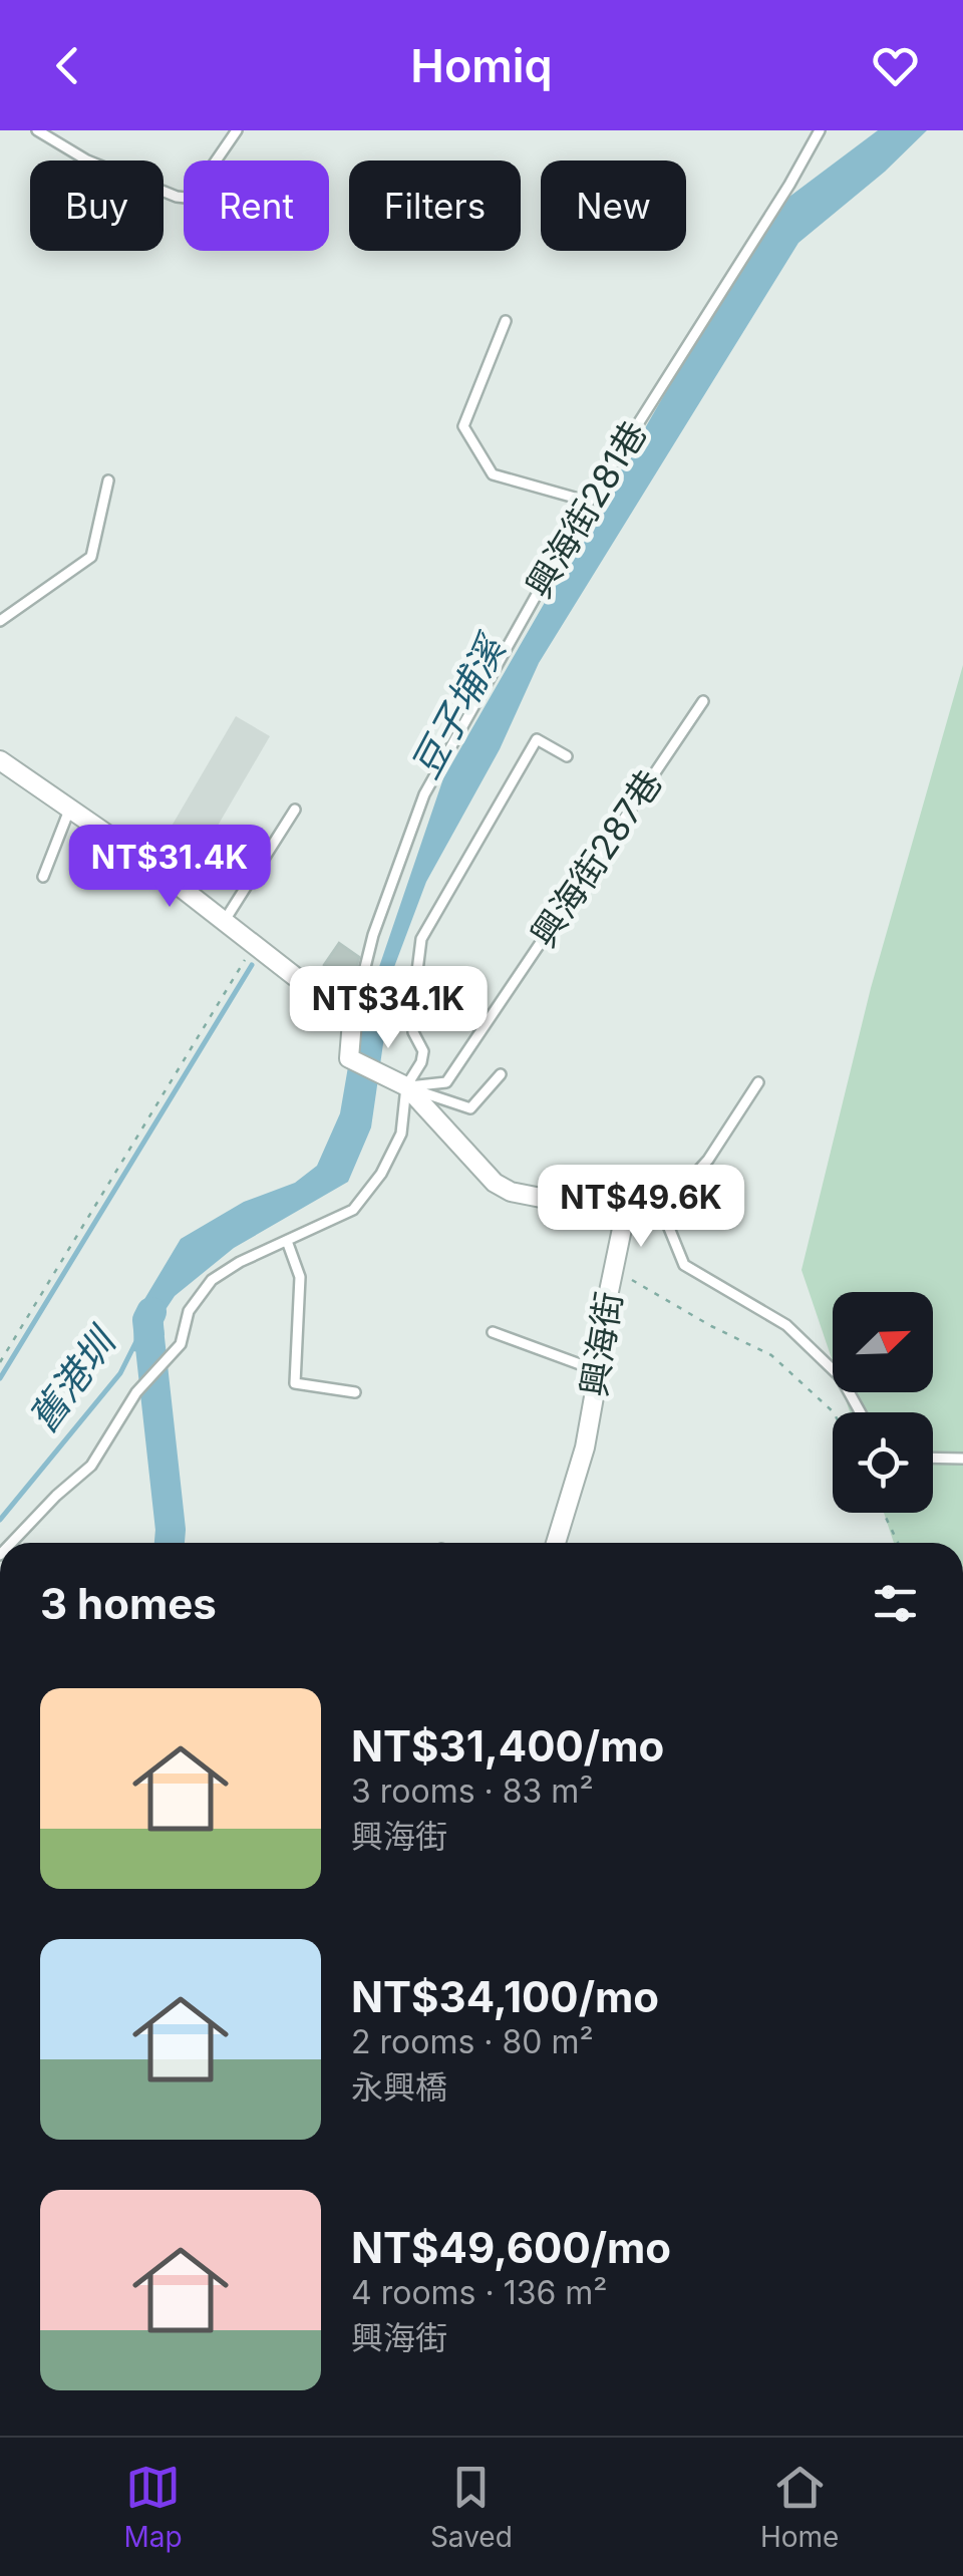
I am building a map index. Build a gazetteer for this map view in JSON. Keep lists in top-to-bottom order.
{
  "streets": {
    "street": ["興海街"],
    "lane": ["興海街281巷", "興海街287巷"]
  },
  "water": ["豆子埔溪", "舊港圳"],
  "north": "top right",
  "page": {
    "header": "Homiq",
    "chip": [
      "Buy",
      "Rent",
      "Filters",
      "New"
    ],
    "price": ["NT$31.4K", "NT$34.1K", "NT$49.6K"],
    "heading": "3 homes",
    "list": [
      {
        "name": "NT$31,400/mo",
        "note": "3 rooms · 83 m² · 興海街"
      },
      {
        "name": "NT$34,100/mo",
        "note": "2 rooms · 80 m² · 永興橋"
      },
      {
        "name": "NT$49,600/mo",
        "note": "4 rooms · 136 m² · 興海街"
      }
    ],
    "tabs": ["Map", "Saved", "Home"]
  }
}
